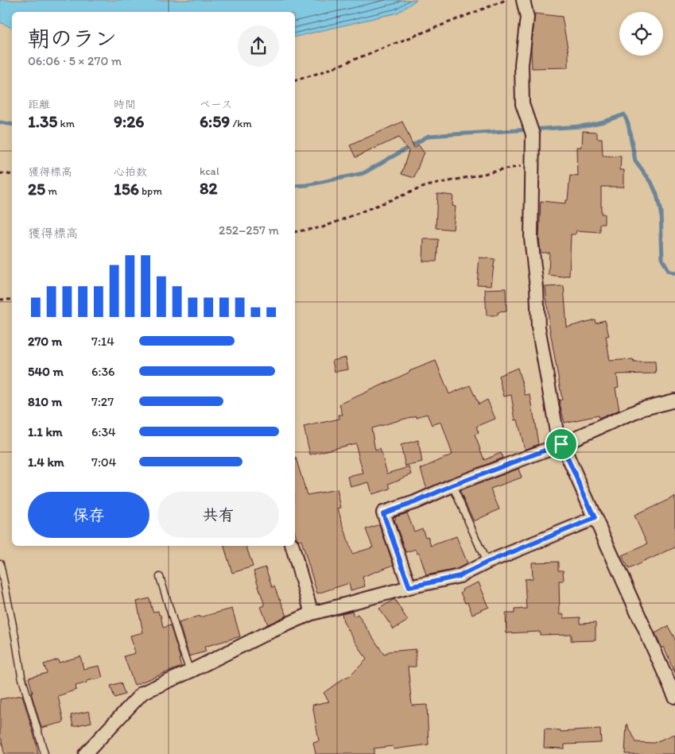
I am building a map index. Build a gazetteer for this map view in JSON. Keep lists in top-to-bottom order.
{
  "page": {
    "heading": ["朝のラン", "06:06 · 5 × 270 m"],
    "stats": [
      ["距離", "1.35 km"],
      ["時間", "9:26"],
      ["ペース", "6:59 /km"],
      ["獲得標高", "25 m"],
      ["心拍数", "156 bpm"],
      ["kcal", "82"]
    ],
    "chart": ["獲得標高", "252–257 m"],
    "list": [
      {
        "name": "270 m",
        "note": "7:14"
      },
      {
        "name": "540 m",
        "note": "6:36"
      },
      {
        "name": "810 m",
        "note": "7:27"
      },
      {
        "name": "1.1 km",
        "note": "6:34"
      },
      {
        "name": "1.4 km",
        "note": "7:04"
      }
    ],
    "buttons": ["保存", "共有"]
  }
}
